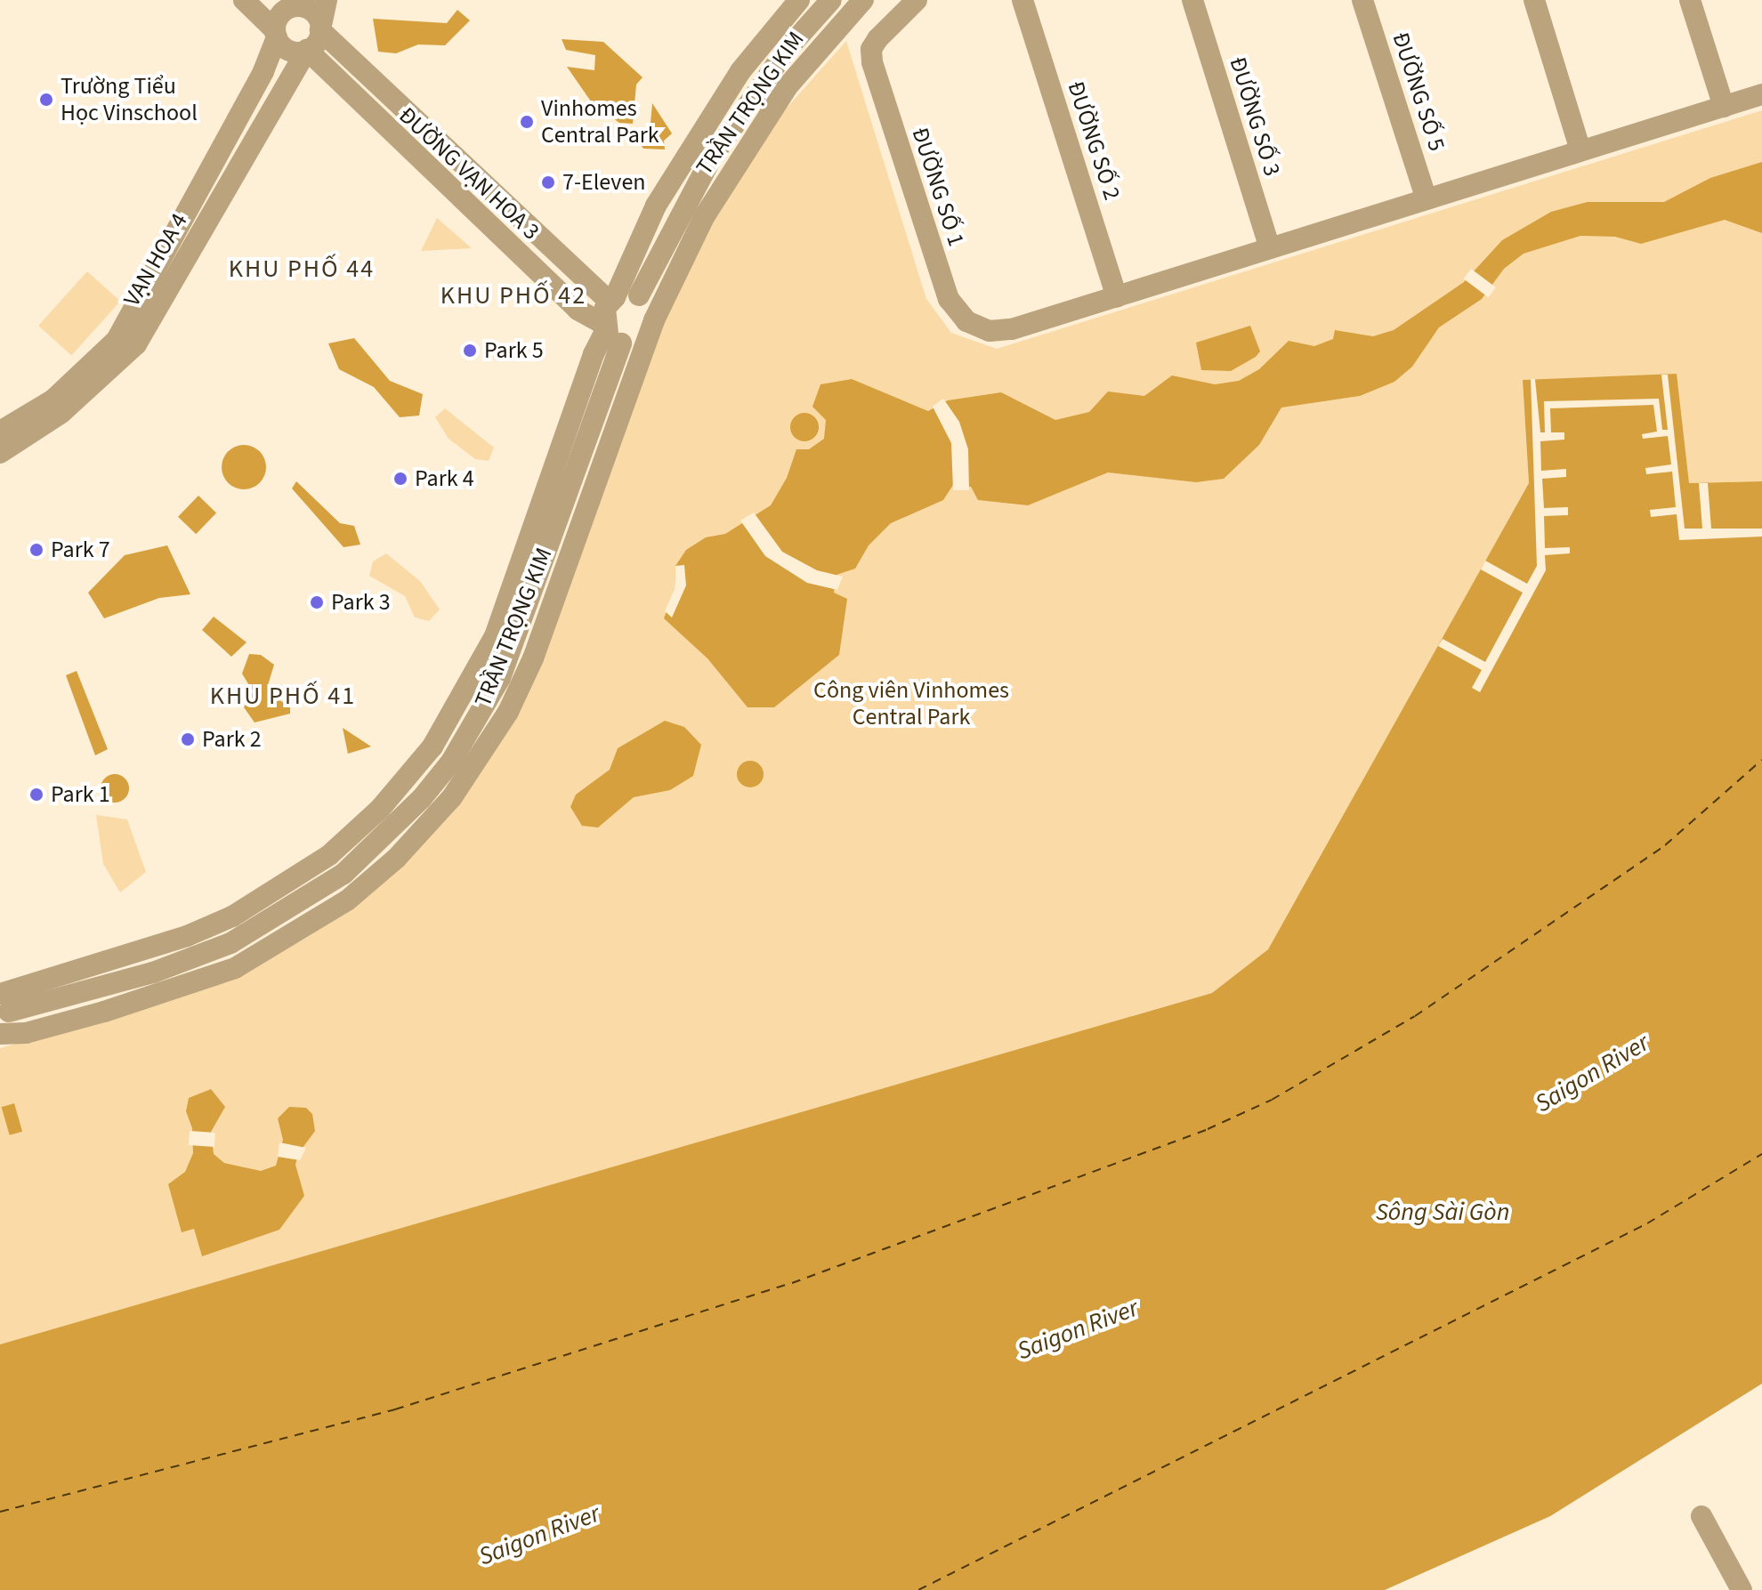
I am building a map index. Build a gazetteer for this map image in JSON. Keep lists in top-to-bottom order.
{
  "streets": {
    "street": [
      "ĐƯỜNG SỐ 5",
      "TRẦN TRỌNG KIM",
      "ĐƯỜNG SỐ 3",
      "ĐƯỜNG SỐ 2",
      "ĐƯỜNG VẠN HOA 3",
      "ĐƯỜNG SỐ 1",
      "VẠN HOA 4"
    ]
  },
  "crossings": [
    ["TRẦN TRỌNG KIM", "ĐƯỜNG VẠN HOA 3"],
    ["ĐƯỜNG SỐ 2", "ĐƯỜNG SỐ 1"],
    ["ĐƯỜNG VẠN HOA 3", "VẠN HOA 4"]
  ],
  "districts": ["KHU PHỐ 44", "KHU PHỐ 42", "KHU PHỐ 41"],
  "water": ["Saigon River", "Sông Sài Gòn"],
  "parks": ["Công viên Vinhomes Central Park"],
  "places": [
    "Trường Tiểu Học Vinschool",
    "Vinhomes Central Park",
    "7-Eleven",
    "Park 5",
    "Park 4",
    "Park 7",
    "Park 3",
    "Park 2",
    "Park 1"
  ]
}
